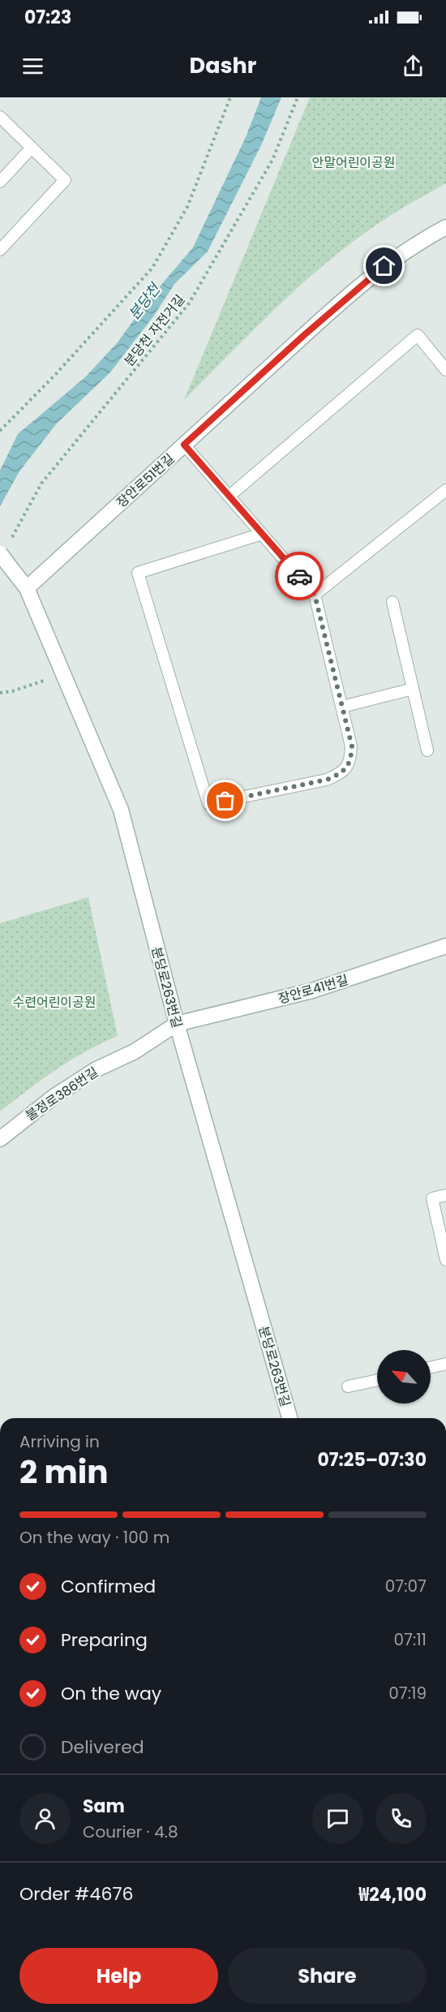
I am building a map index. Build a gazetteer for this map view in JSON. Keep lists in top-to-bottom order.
{
  "streets": {
    "street": [
      "장안로51번길",
      "분당로263번길",
      "장안로41번길",
      "불정로386번길"
    ],
    "path": ["분당천 자전거길"]
  },
  "crossings": [
    ["분당천 자전거길", "분당로263번길"],
    ["장안로51번길", "분당로263번길"],
    ["분당로263번길", "장안로41번길"],
    ["분당로263번길", "불정로386번길"],
    ["장안로41번길", "불정로386번길"]
  ],
  "water": ["분당천"],
  "parks": ["안말어린이공원", "수련어린이공원"],
  "north": "top left",
  "page": {
    "status": "07:23",
    "header": "Dashr",
    "heading": ["2 min", "Arriving in", "07:25–07:30"],
    "panel": [
      "Sam",
      "Courier · 4.8",
      "Order #4676",
      "₩24,100"
    ],
    "bar": "On the way · 100 m",
    "list": [
      ["Confirmed", "07:07"],
      ["Preparing", "07:11"],
      ["On the way", "07:19"],
      "Delivered"
    ],
    "buttons": ["Help", "Share"]
  }
}
